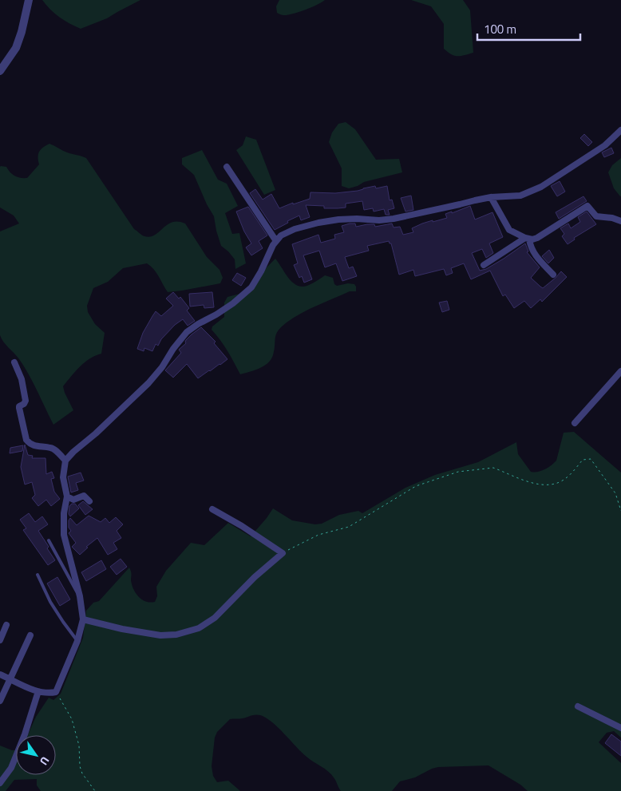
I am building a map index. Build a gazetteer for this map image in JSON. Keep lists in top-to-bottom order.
{
  "scale_bar": "100 m",
  "north": "bottom right"
}
